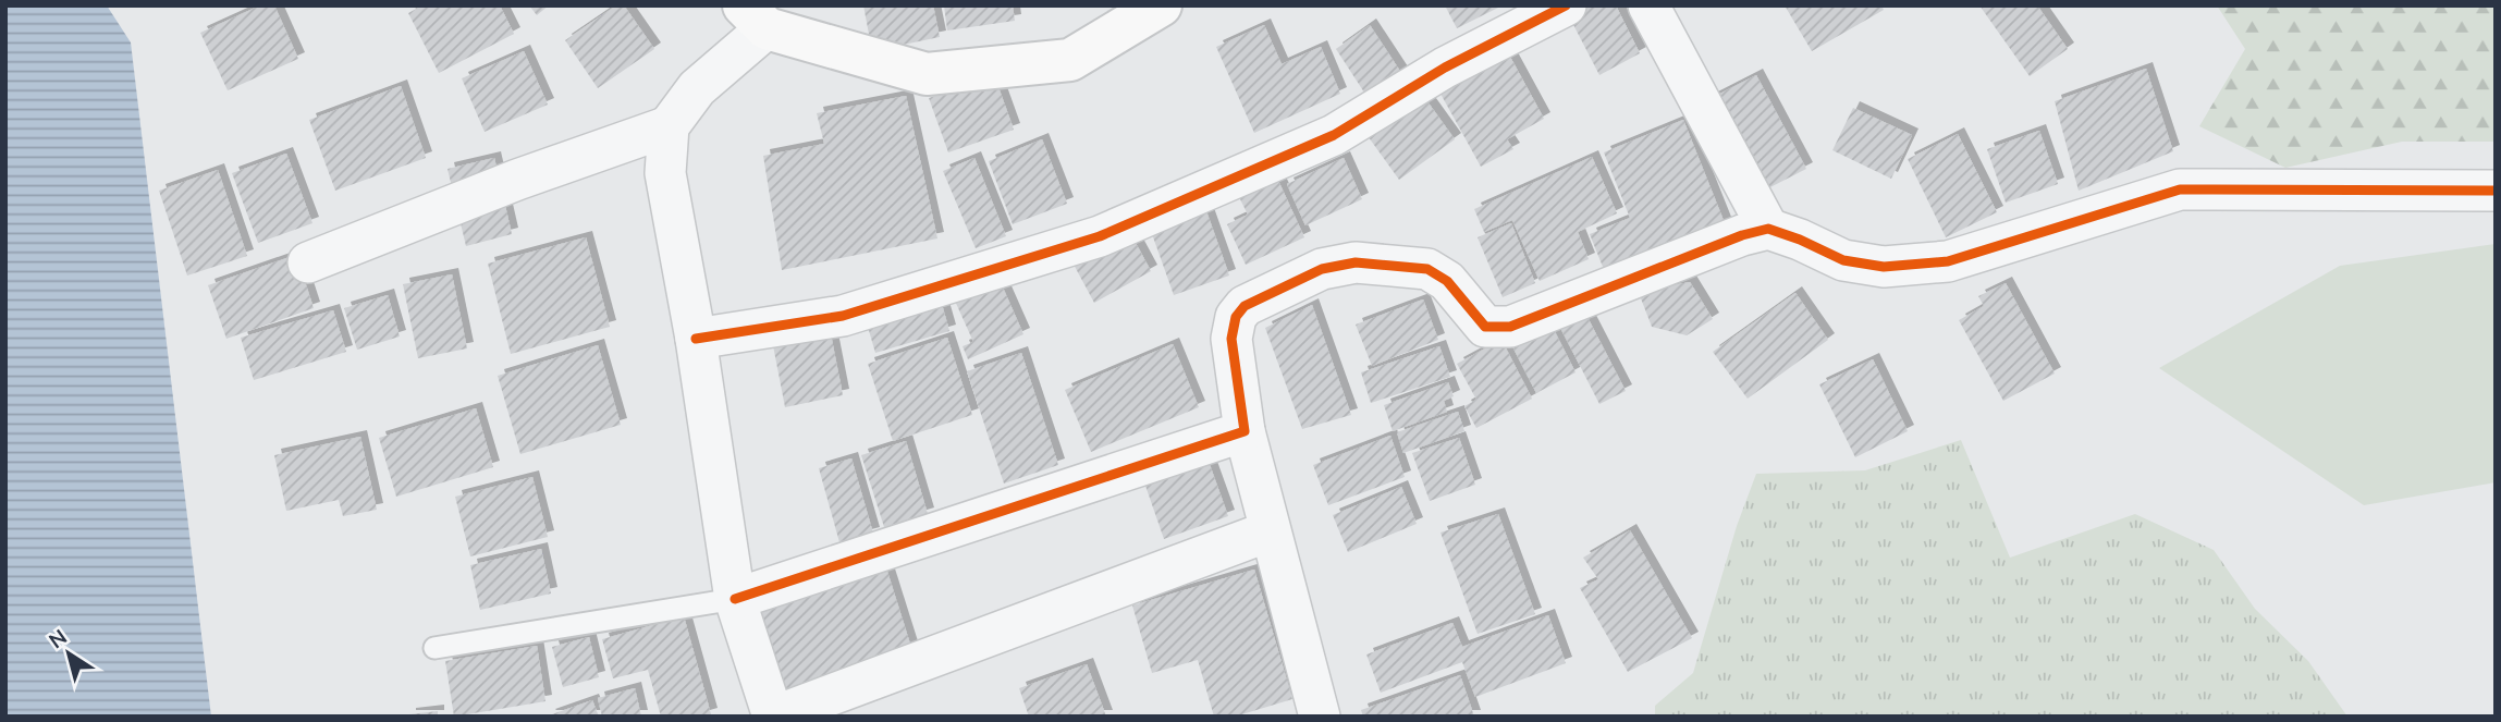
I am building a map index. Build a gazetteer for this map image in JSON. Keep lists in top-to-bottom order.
{
  "north": "top left"
}
